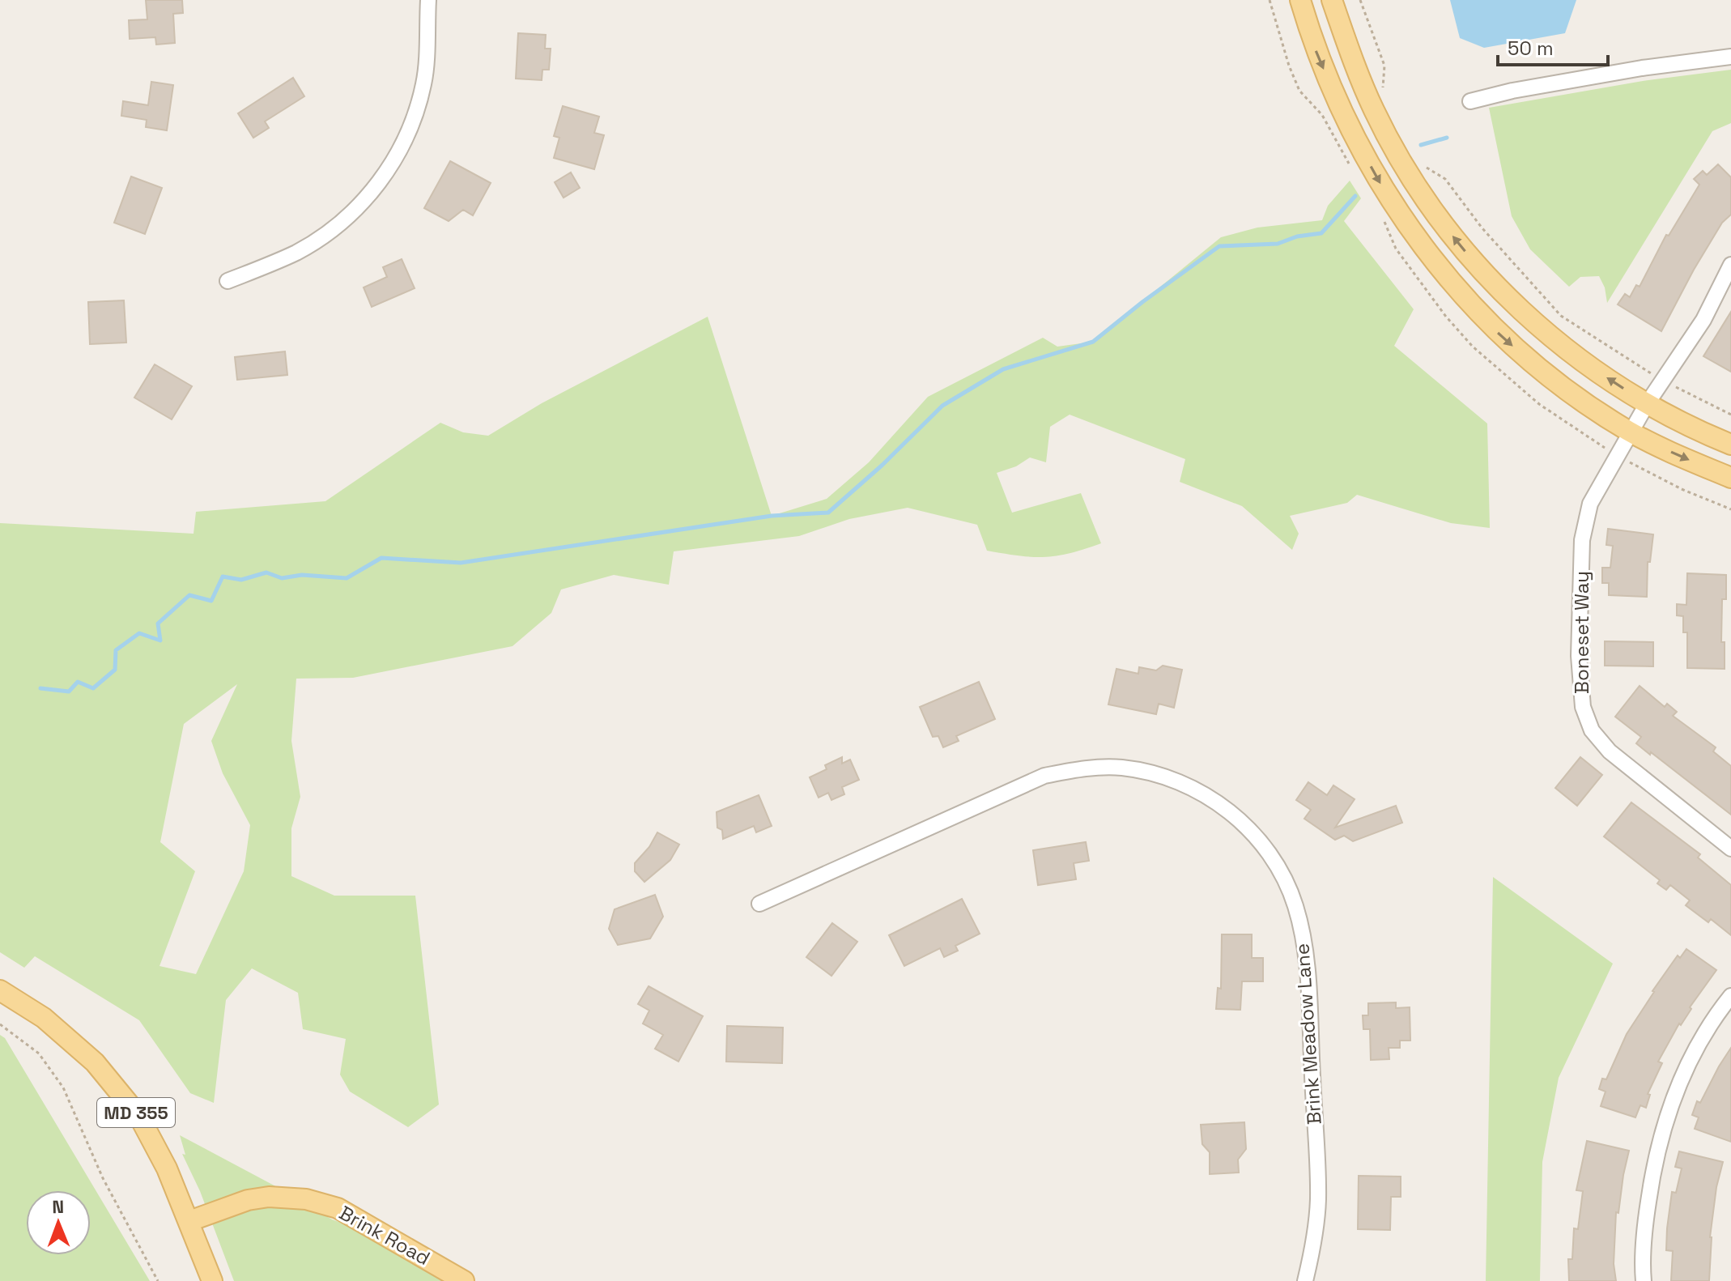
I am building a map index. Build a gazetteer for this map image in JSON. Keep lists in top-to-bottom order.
{
  "streets": {
    "main road": ["MD 355", "Brink Road"],
    "street": ["Boneset Way", "Brink Meadow Lane"]
  },
  "crossings": [
    ["MD 355", "Brink Road"]
  ],
  "scale_bar": "50 m",
  "north": "top"
}
